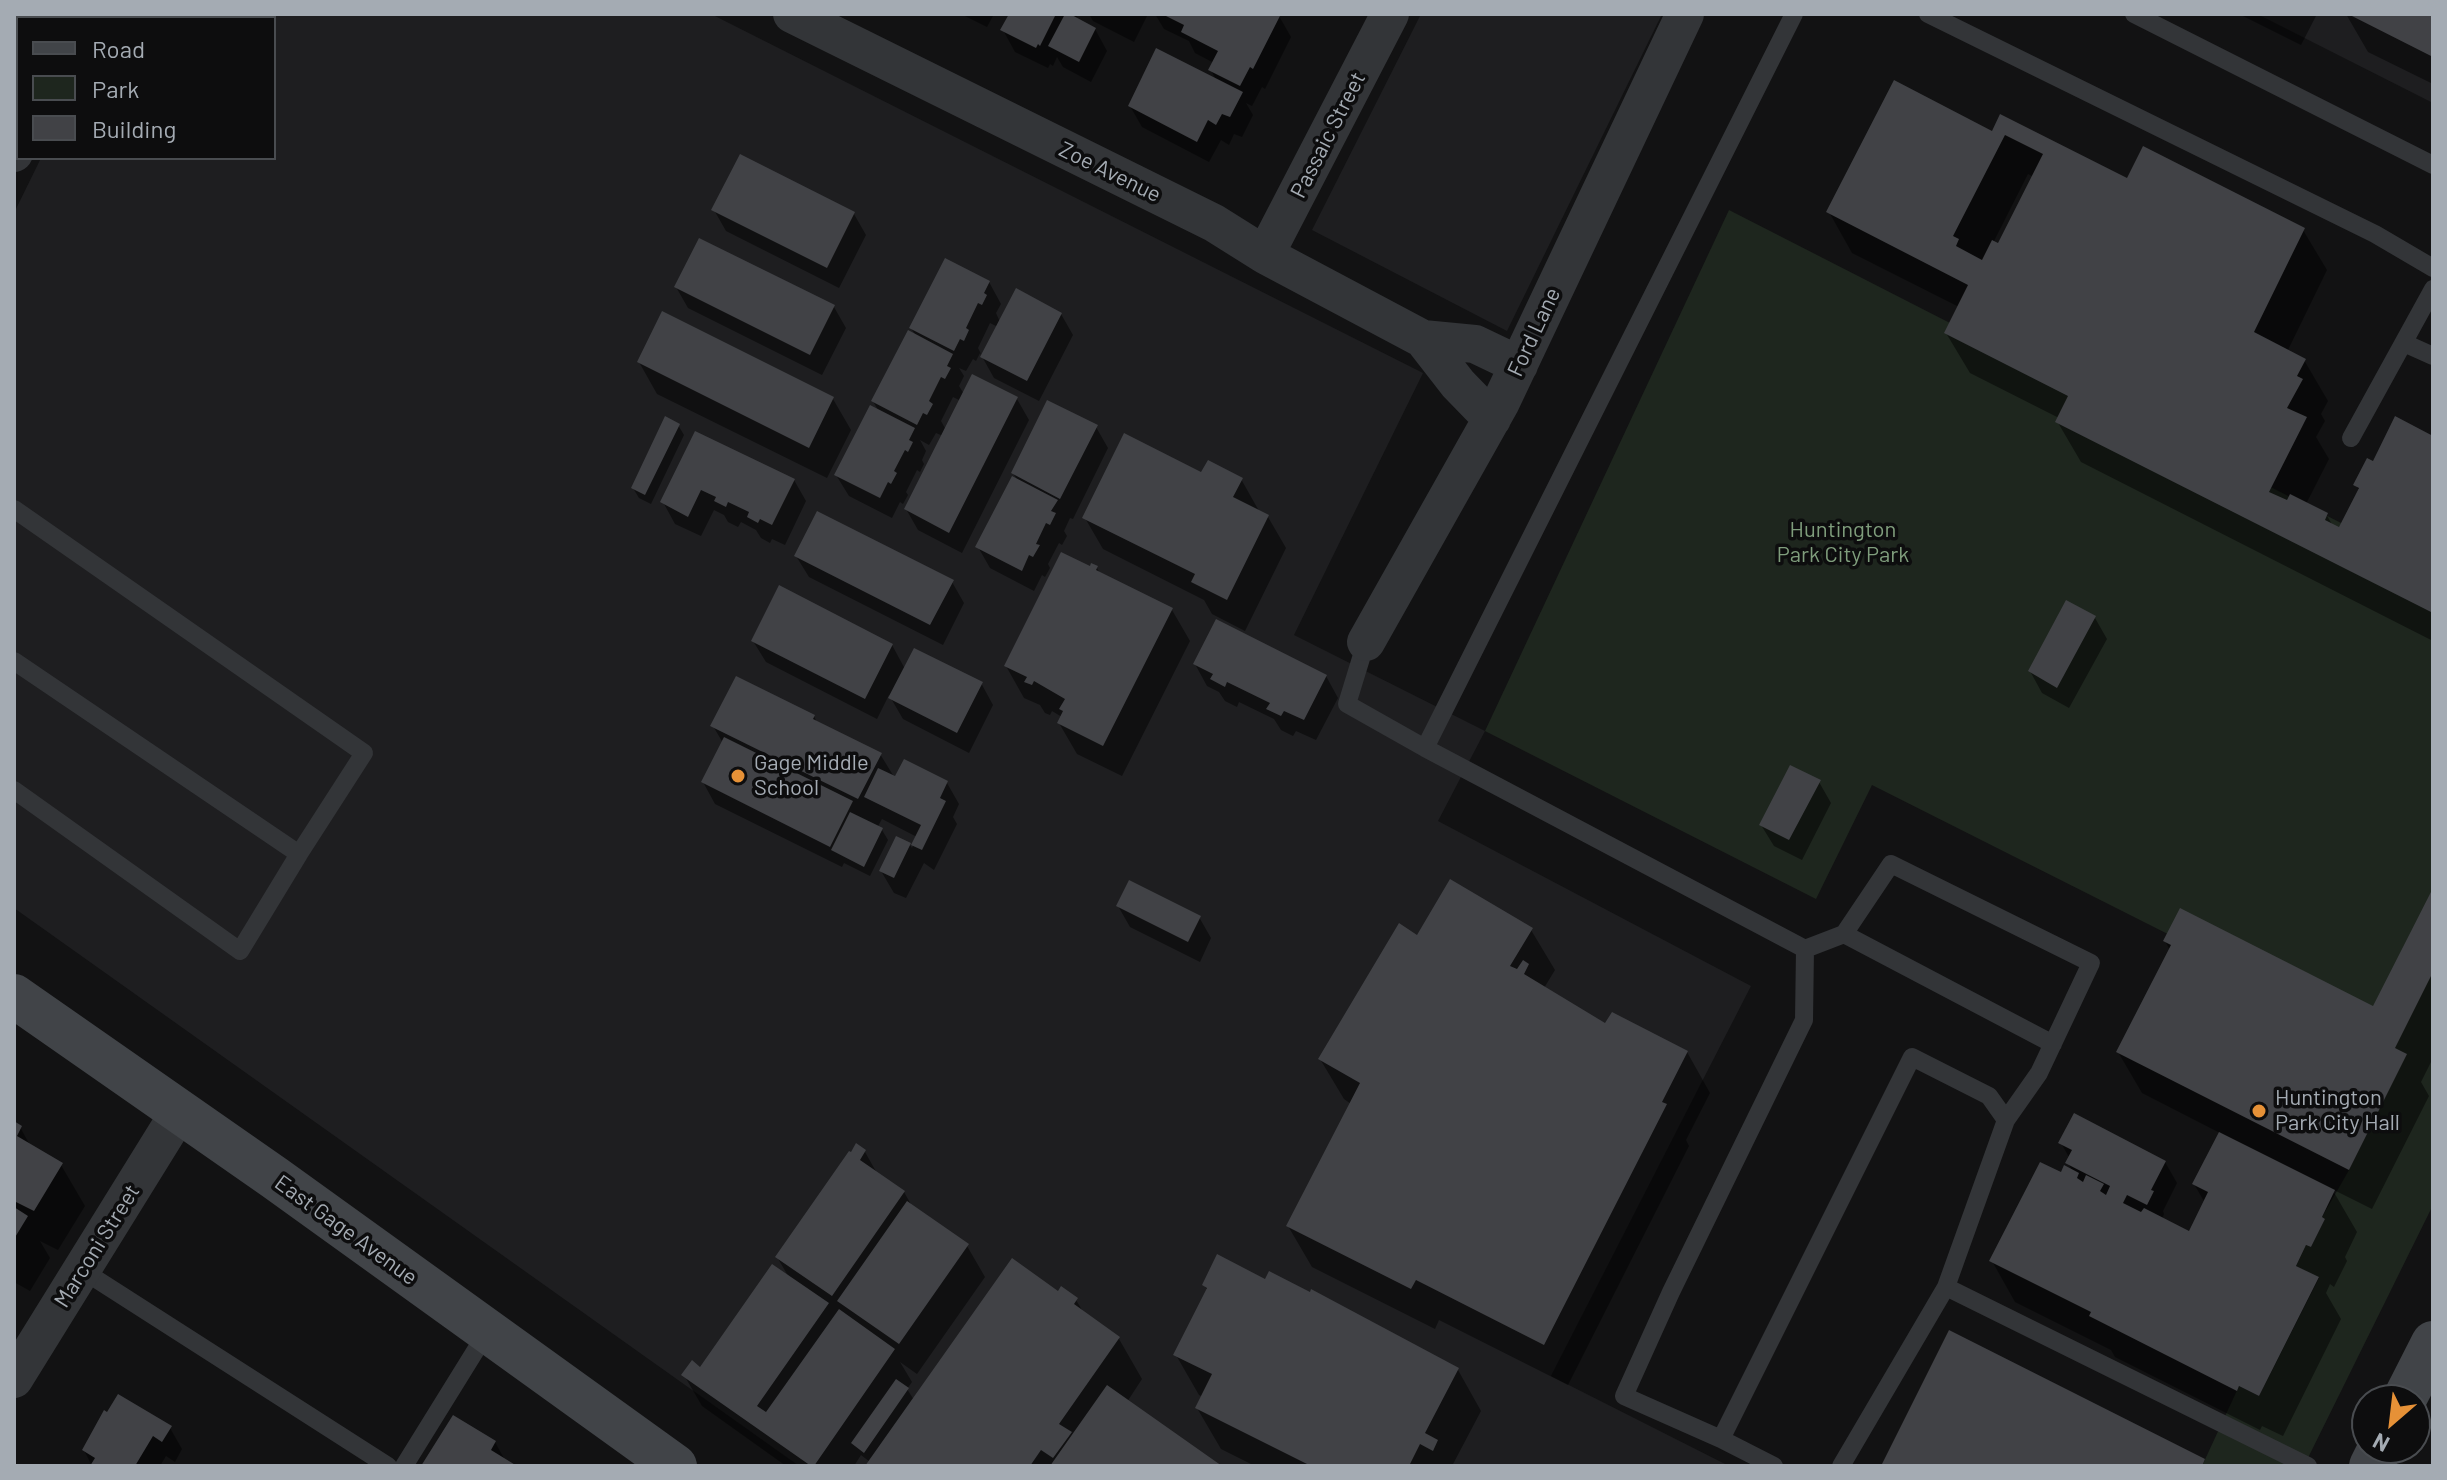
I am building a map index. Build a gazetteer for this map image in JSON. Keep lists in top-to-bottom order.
{
  "streets": {
    "main road": ["East Gage Avenue"],
    "street": [
      "Passaic Street",
      "Zoe Avenue",
      "Ford Lane",
      "Marconi Street"
    ]
  },
  "crossings": [
    ["Passaic Street", "Zoe Avenue"],
    ["Zoe Avenue", "Ford Lane"],
    ["East Gage Avenue", "Marconi Street"]
  ],
  "parks": ["Huntington Park City Park"],
  "places": ["Gage Middle School", "Huntington Park City Hall"],
  "legend": ["Road", "Park", "Building"],
  "north": "bottom left"
}
